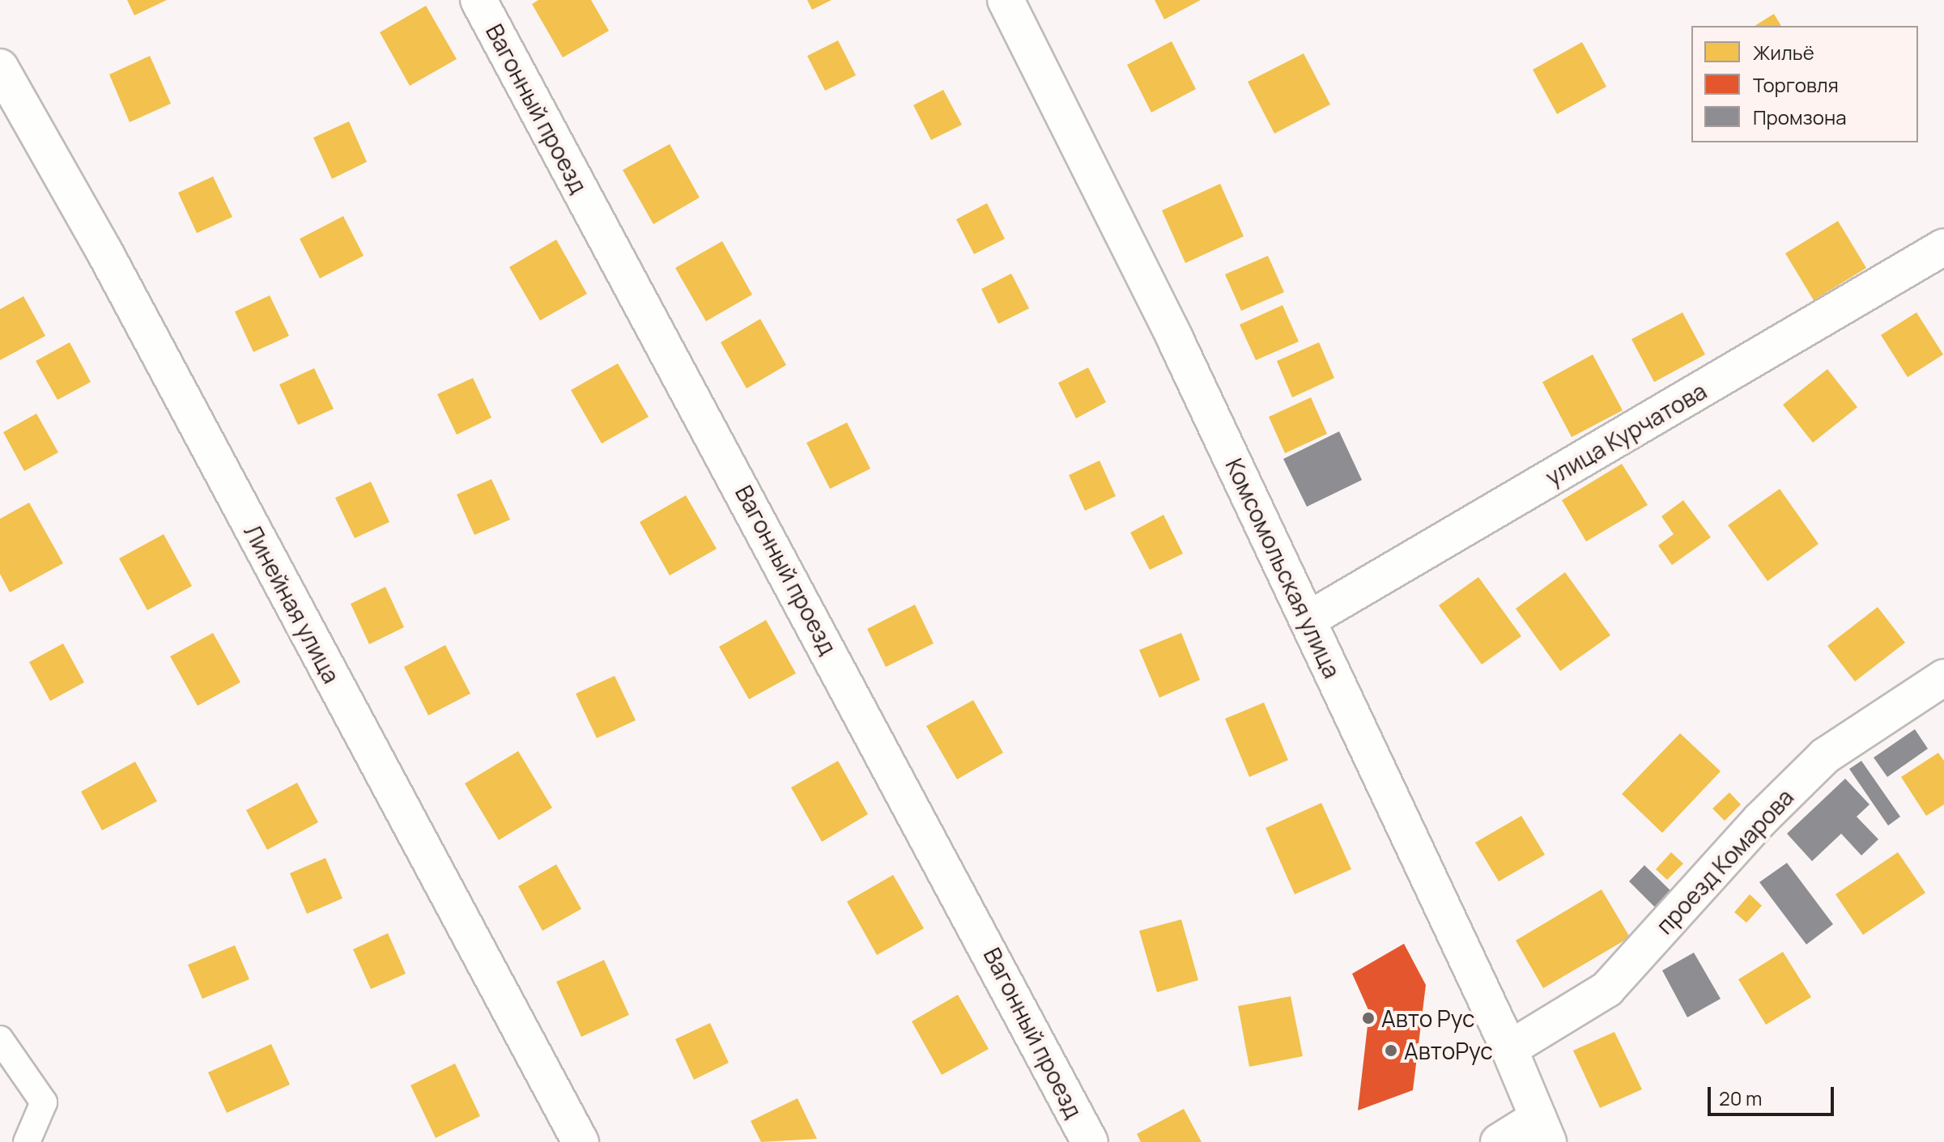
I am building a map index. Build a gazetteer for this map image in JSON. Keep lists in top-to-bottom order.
{
  "streets": {
    "street": [
      "Вагонный проезд",
      "улица Курчатова",
      "Комсомольская улица",
      "Линейная улица",
      "проезд Комарова"
    ]
  },
  "crossings": [
    ["улица Курчатова", "Комсомольская улица"],
    ["Комсомольская улица", "проезд Комарова"]
  ],
  "places": ["Авто Рус", "АвтоРус"],
  "legend": ["Жильё", "Торговля", "Промзона"],
  "scale_bar": "20 m"
}
